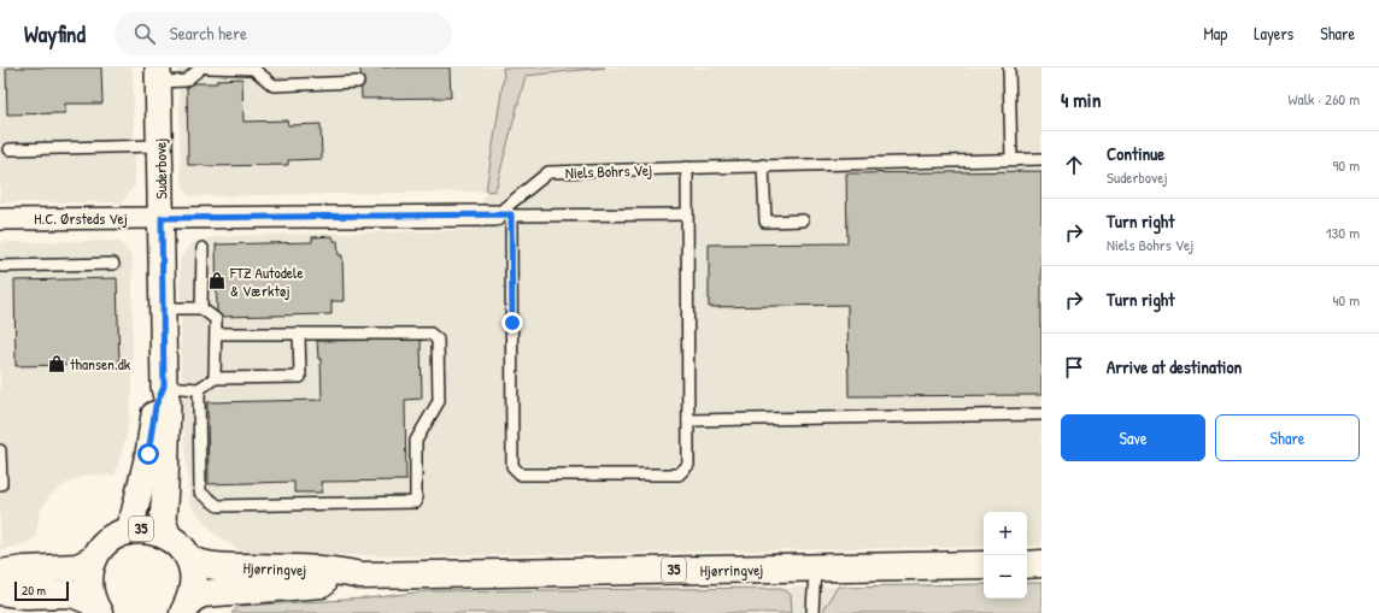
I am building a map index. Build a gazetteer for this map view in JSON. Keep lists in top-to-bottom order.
{
  "streets": {
    "main road": ["35", "Hjørringvej"],
    "street": ["Suderbovej", "H.C. Ørsteds Vej"],
    "lane": ["Niels Bohrs Vej"]
  },
  "crossings": [
    ["Suderbovej", "H.C. Ørsteds Vej"],
    ["Suderbovej", "35"],
    ["35", "Hjørringvej"]
  ],
  "places": {
    "shop": ["FTZ Autodele & Værktøj", "thansen.dk"]
  },
  "scale_bar": "20 m",
  "page": {
    "header": "Wayfind",
    "search": "Search here",
    "nav": ["Map", "Layers", "Share"],
    "heading": ["4 min", "Walk · 260 m"],
    "list": [
      ["Continue", "Suderbovej", "90 m"],
      ["Turn right", "Niels Bohrs Vej", "130 m"],
      ["Turn right", "40 m"],
      "Arrive at destination"
    ],
    "buttons": ["Save", "Share"],
    "map_buttons": ["+", "−"],
    "scale": "20 m"
  }
}
